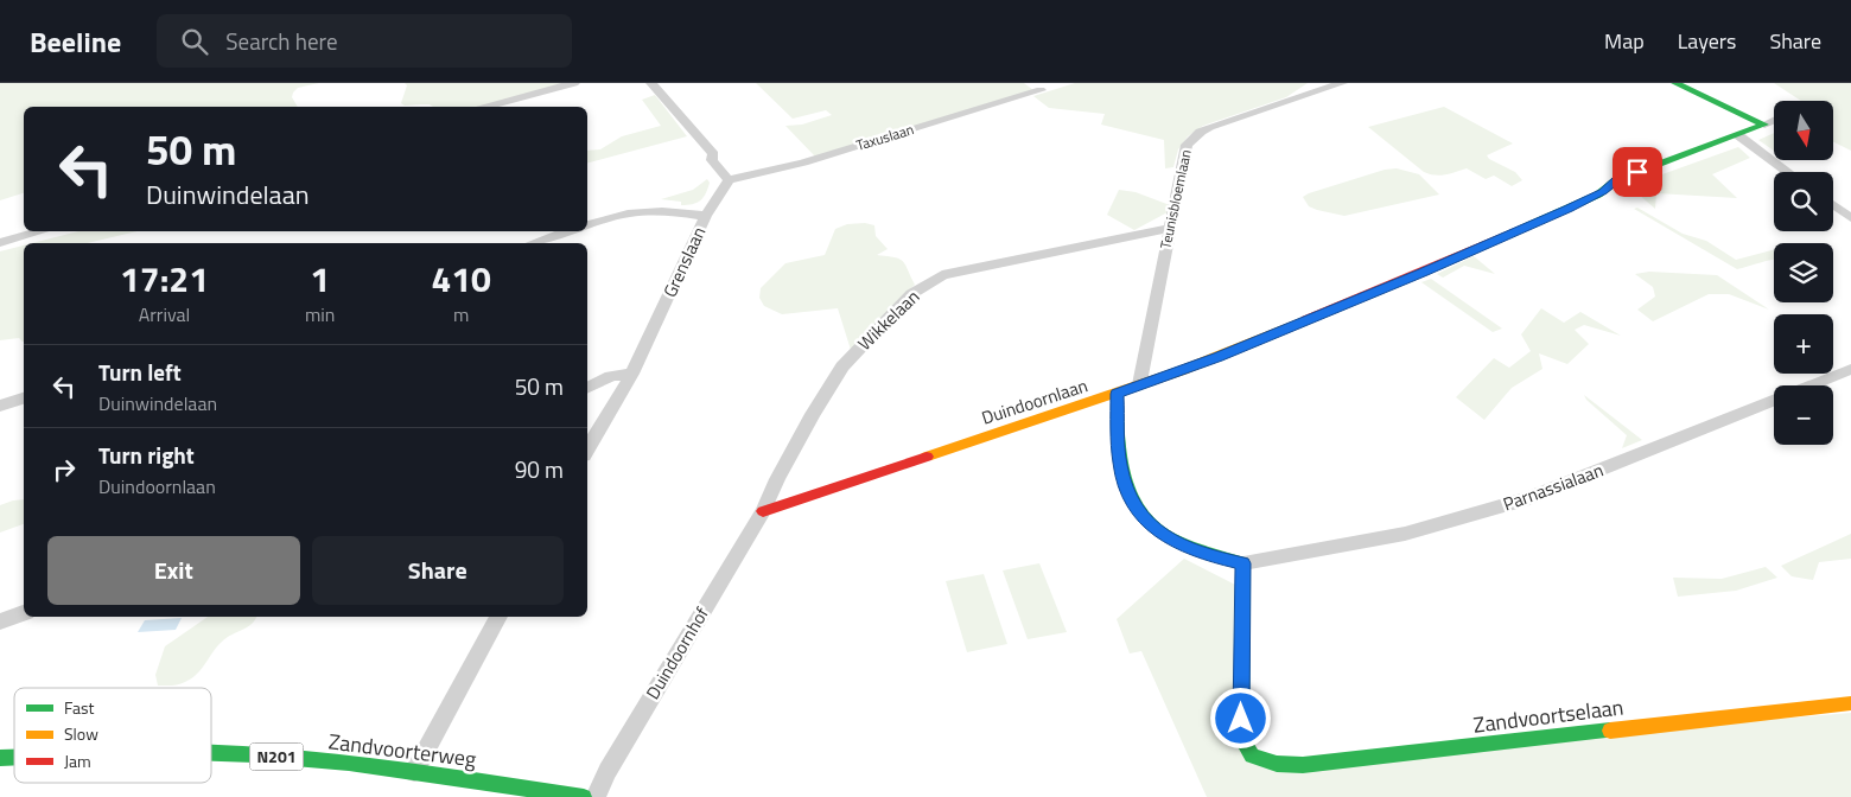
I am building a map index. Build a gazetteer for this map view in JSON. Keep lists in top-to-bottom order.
{
  "streets": {
    "street": [
      "Taxuslaan",
      "Teunisbloemlaan",
      "Grenslaan",
      "Wikkelaan",
      "Duindoornlaan",
      "Parnassialaan",
      "Duindoornhof",
      "Zandvoortselaan",
      "Zandvoorterweg",
      "N201"
    ]
  },
  "crossings": [
    ["Taxuslaan", "Grenslaan"],
    ["Teunisbloemlaan", "Wikkelaan"],
    ["Teunisbloemlaan", "Duindoornlaan"],
    ["Wikkelaan", "Duindoornlaan"],
    ["Wikkelaan", "Duindoornhof"],
    ["Duindoornlaan", "Duindoornhof"],
    ["Parnassialaan", "Zandvoortselaan"]
  ],
  "legend": ["Fast", "Slow", "Jam"],
  "north": "bottom",
  "page": {
    "header": "Beeline",
    "search": "Search here",
    "nav": ["Map", "Layers", "Share"],
    "map_buttons": ["+", "−"],
    "turn": ["50 m", "Duinwindelaan"],
    "eta": [
      "17:21",
      "Arrival",
      "1",
      "min",
      "410",
      "m"
    ],
    "list": [
      {
        "name": "Turn left",
        "note": "Duinwindelaan",
        "value": "50 m"
      },
      {
        "name": "Turn right",
        "note": "Duindoornlaan",
        "value": "90 m"
      }
    ],
    "buttons": ["Exit", "Share"]
  }
}
